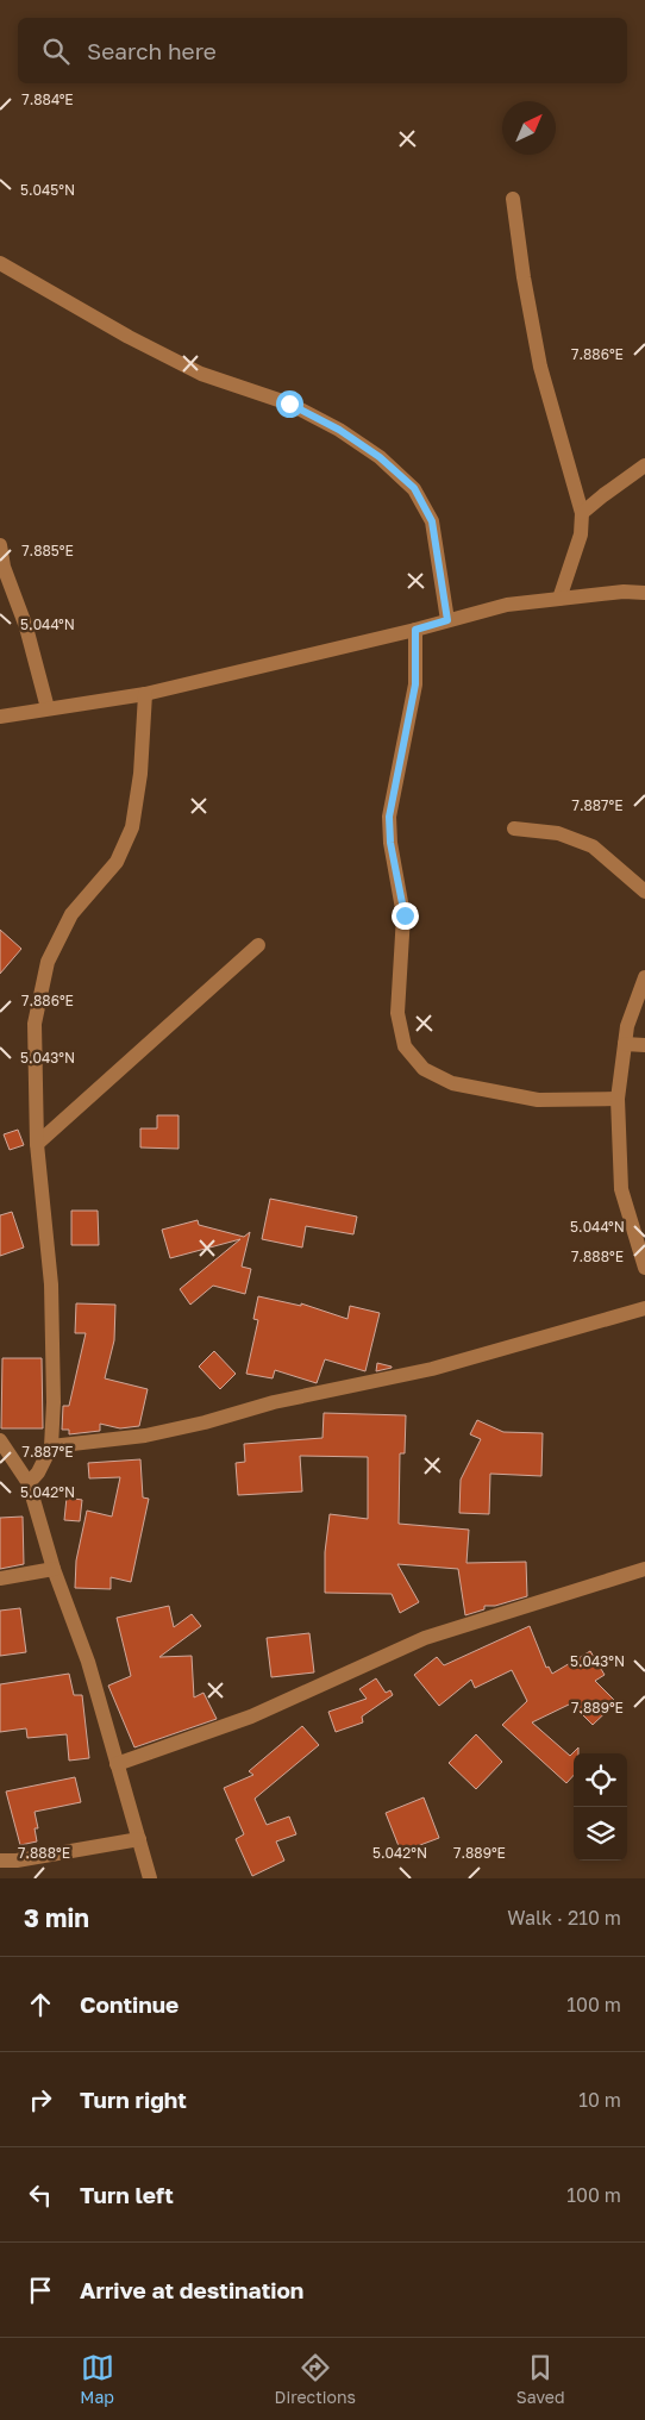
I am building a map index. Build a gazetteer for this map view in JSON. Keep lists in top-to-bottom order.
{
  "north": "top right",
  "page": {
    "search": "Search here",
    "heading": ["3 min", "Walk · 210 m"],
    "list": [
      ["Continue", "100 m"],
      ["Turn right", "10 m"],
      ["Turn left", "100 m"],
      "Arrive at destination"
    ],
    "nav": ["Map", "Directions", "Saved"]
  },
  "coordinates": [
    "7.884°E",
    "5.045°N",
    "7.886°E",
    "7.885°E",
    "5.044°N",
    "7.887°E",
    "5.043°N",
    "7.888°E",
    "5.042°N",
    "7.889°E"
  ]
}
